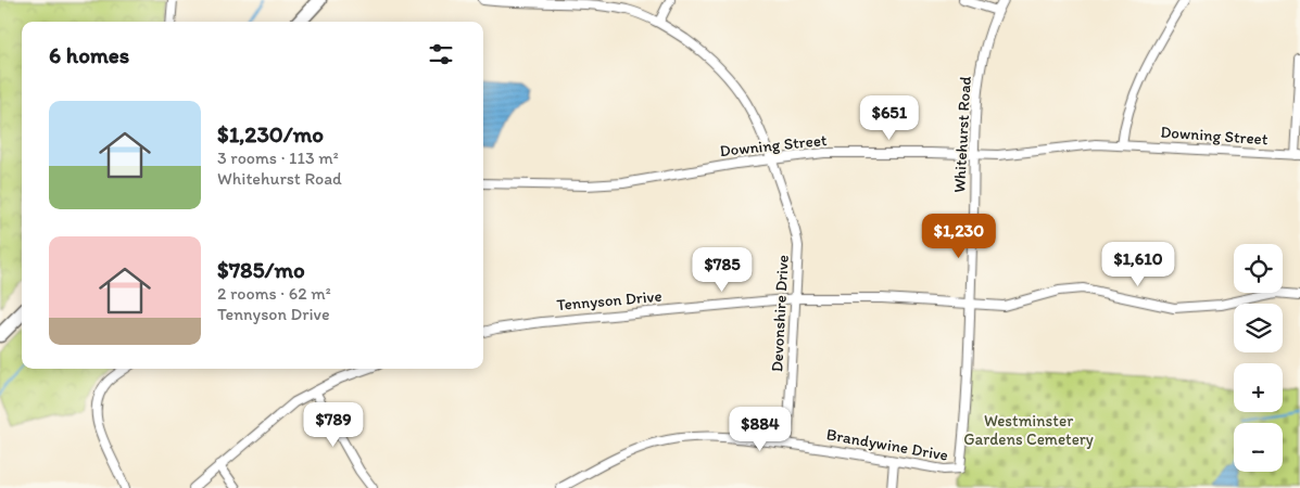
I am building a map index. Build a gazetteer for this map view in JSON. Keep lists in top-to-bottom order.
{
  "streets": {
    "street": [
      "Whitehurst Road",
      "Downing Street",
      "Tennyson Drive",
      "Devonshire Drive",
      "Brandywine Drive"
    ]
  },
  "crossings": [
    ["Whitehurst Road", "Downing Street"],
    ["Whitehurst Road", "Tennyson Drive"],
    ["Whitehurst Road", "Brandywine Drive"],
    ["Downing Street", "Devonshire Drive"],
    ["Tennyson Drive", "Devonshire Drive"],
    ["Devonshire Drive", "Brandywine Drive"]
  ],
  "parks": ["Westminster Gardens Cemetery"],
  "page": {
    "heading": "6 homes",
    "list": [
      {
        "name": "$1,230/mo",
        "note": "3 rooms · 113 m² · Whitehurst Road"
      },
      {
        "name": "$785/mo",
        "note": "2 rooms · 62 m² · Tennyson Drive"
      }
    ],
    "price": [
      "$651",
      "$1,230",
      "$1,610",
      "$785",
      "$789",
      "$884"
    ],
    "map_buttons": ["+", "−"]
  }
}
